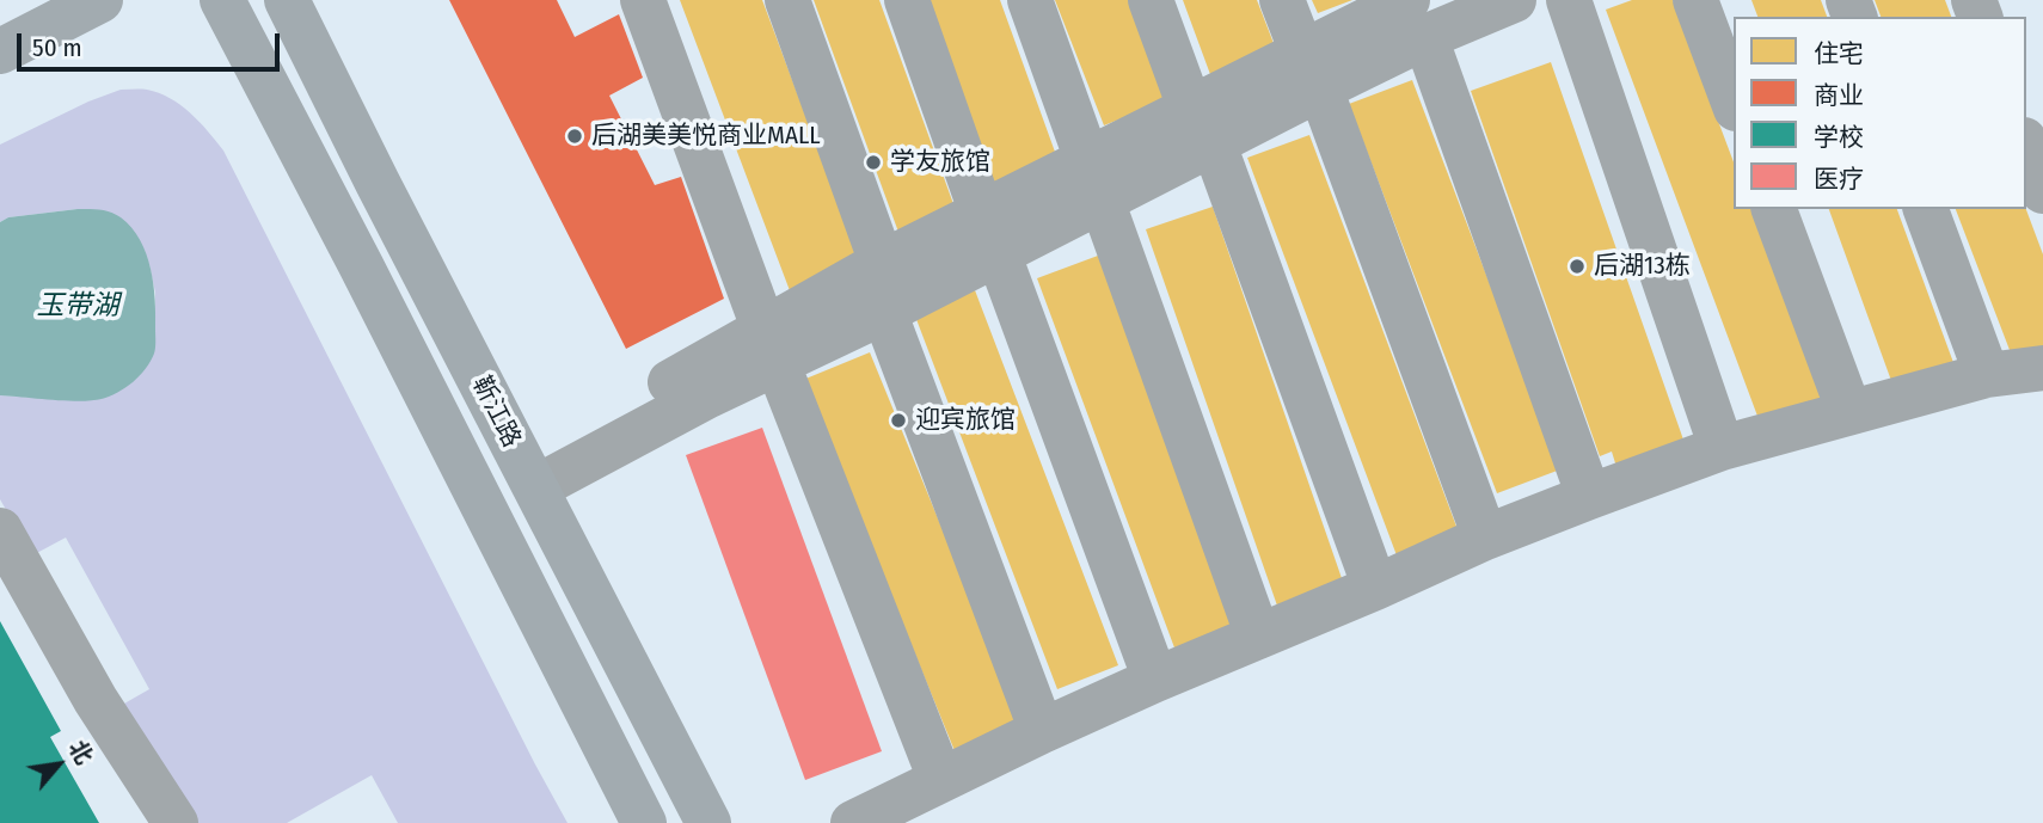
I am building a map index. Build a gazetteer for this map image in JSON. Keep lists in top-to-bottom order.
{
  "streets": {
    "main road": ["靳江路"]
  },
  "water": ["玉带湖"],
  "places": [
    "后湖美美悦商业MALL",
    "学友旅馆",
    "后湖13栋",
    "迎宾旅馆"
  ],
  "legend": [
    "住宅",
    "商业",
    "学校",
    "医疗"
  ],
  "scale_bar": "50 m",
  "north": "top right"
}
